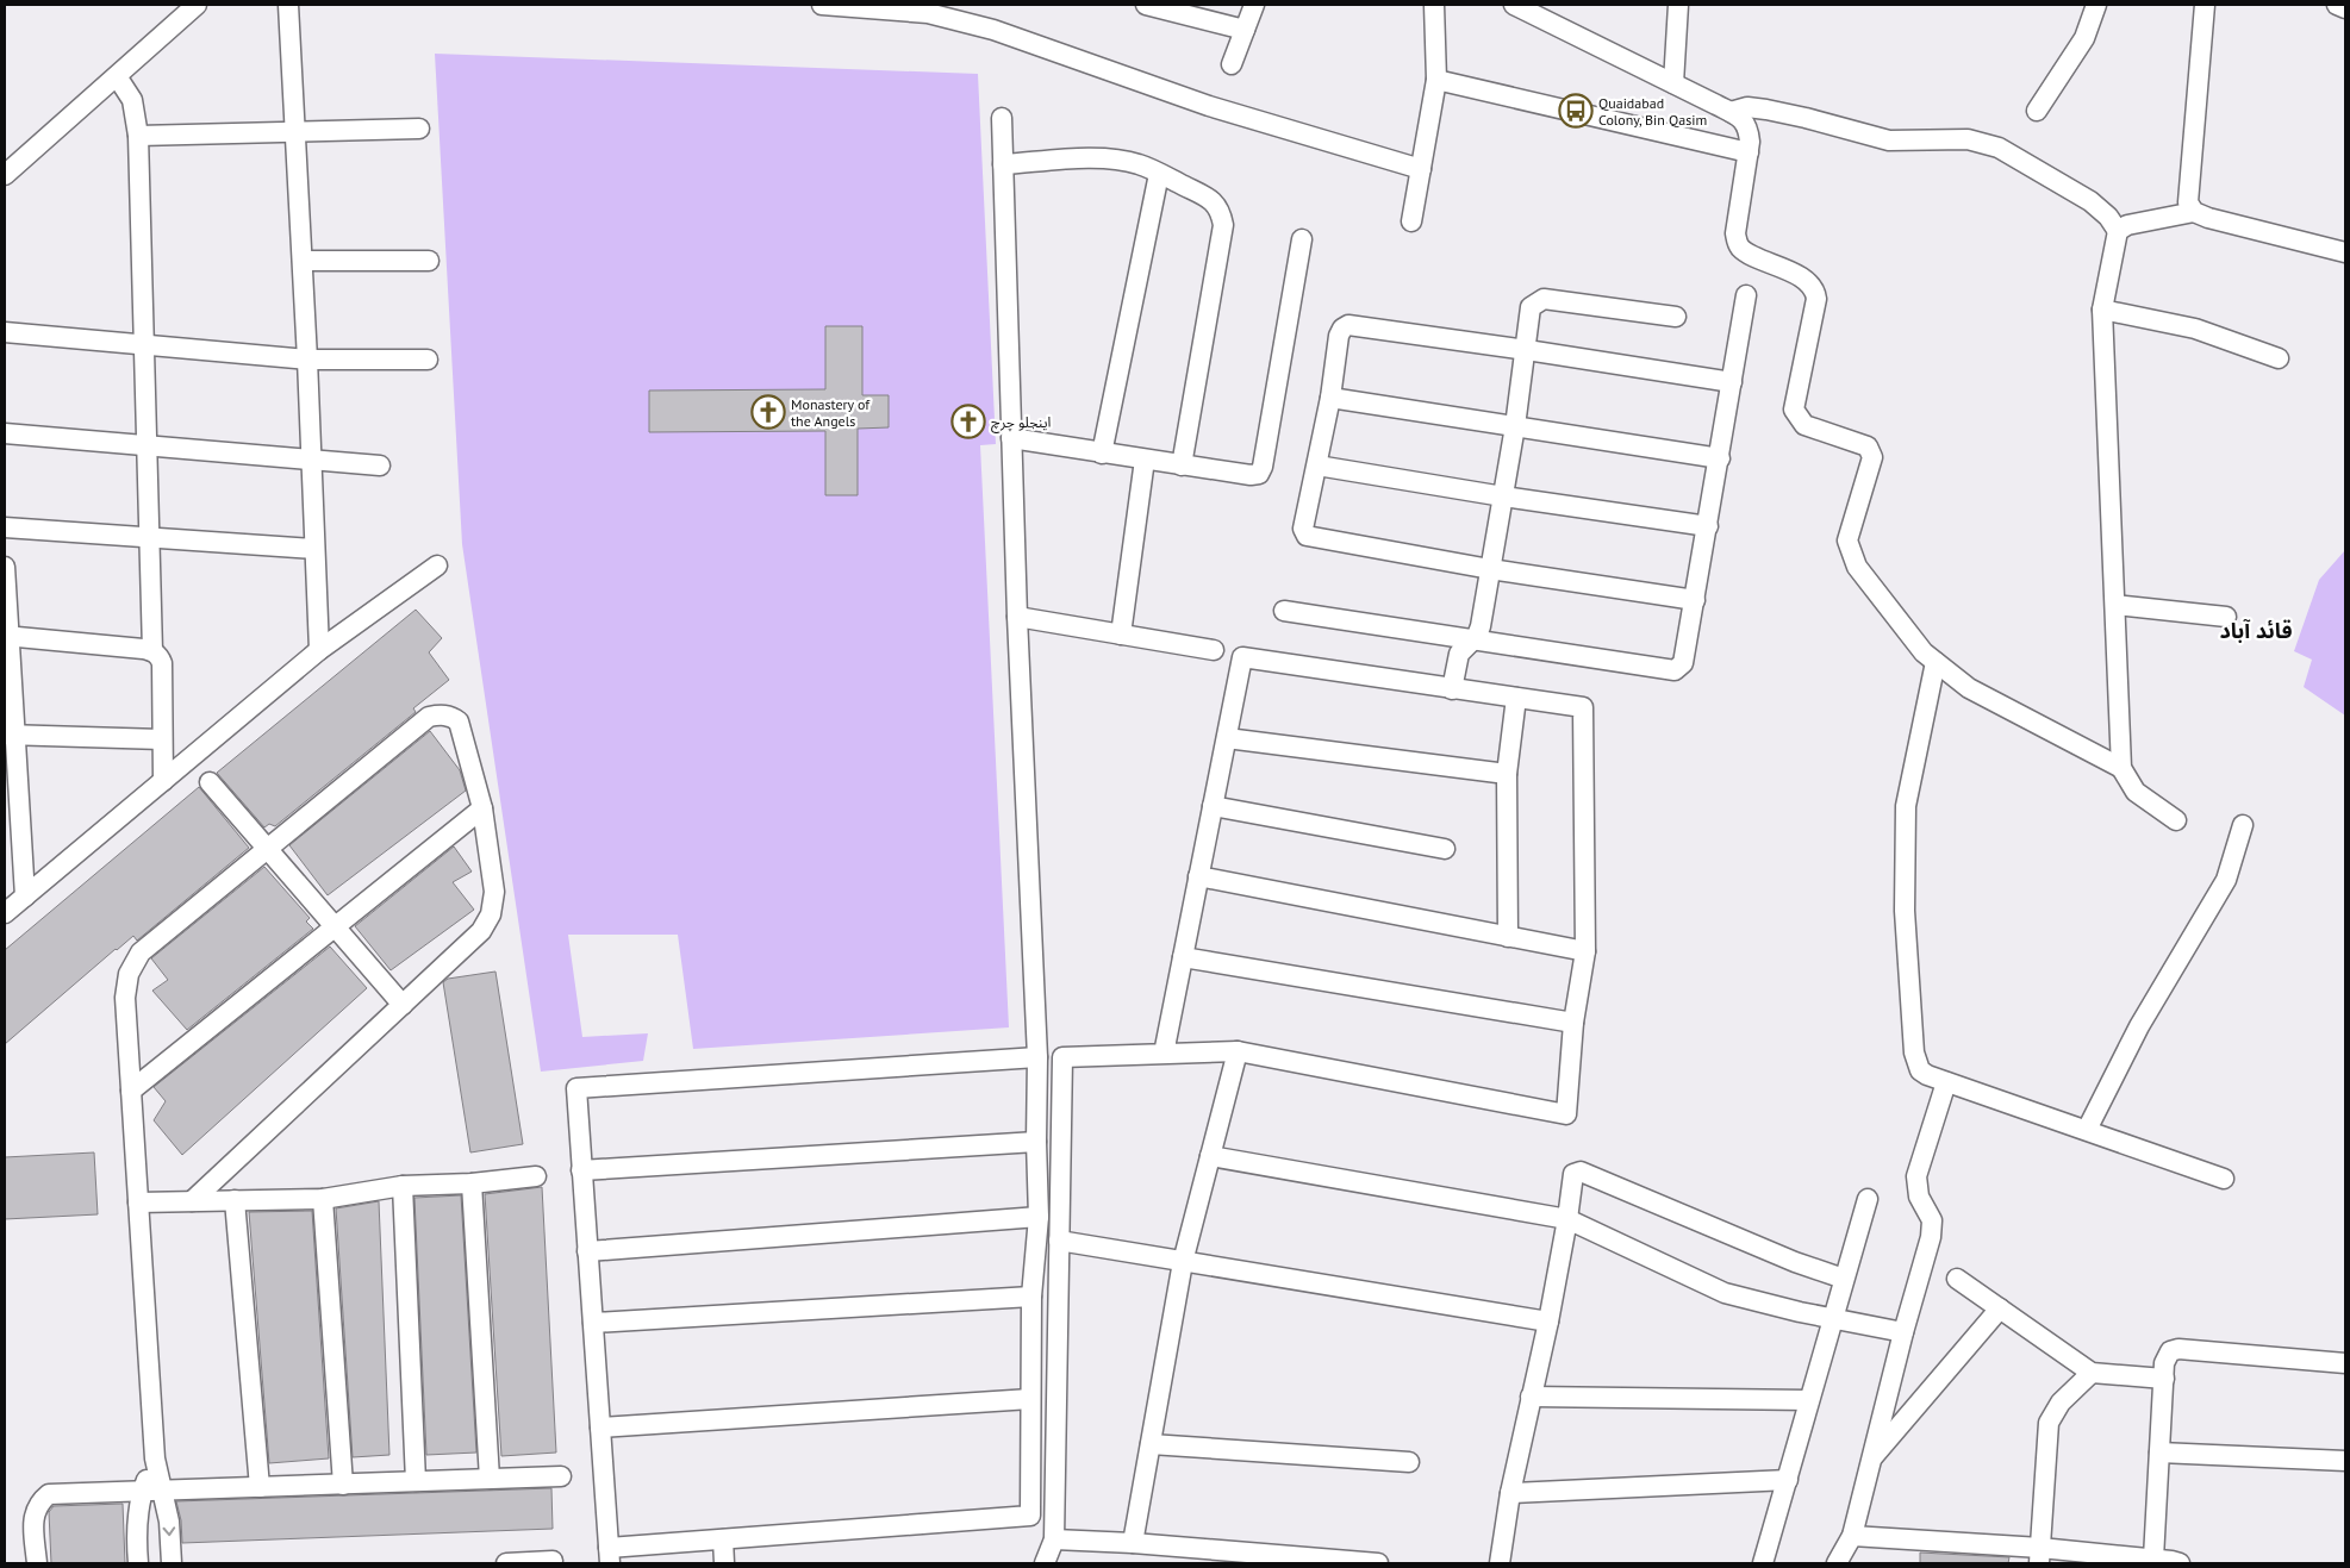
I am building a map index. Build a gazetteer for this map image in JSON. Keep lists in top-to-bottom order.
{
  "districts": ["قائد آباد"],
  "places": {
    "bus stop": ["Quaidabad Colony, Bin Qasim"],
    "church": ["Monastery of the Angels", "اینجلو چرچ"]
  }
}
